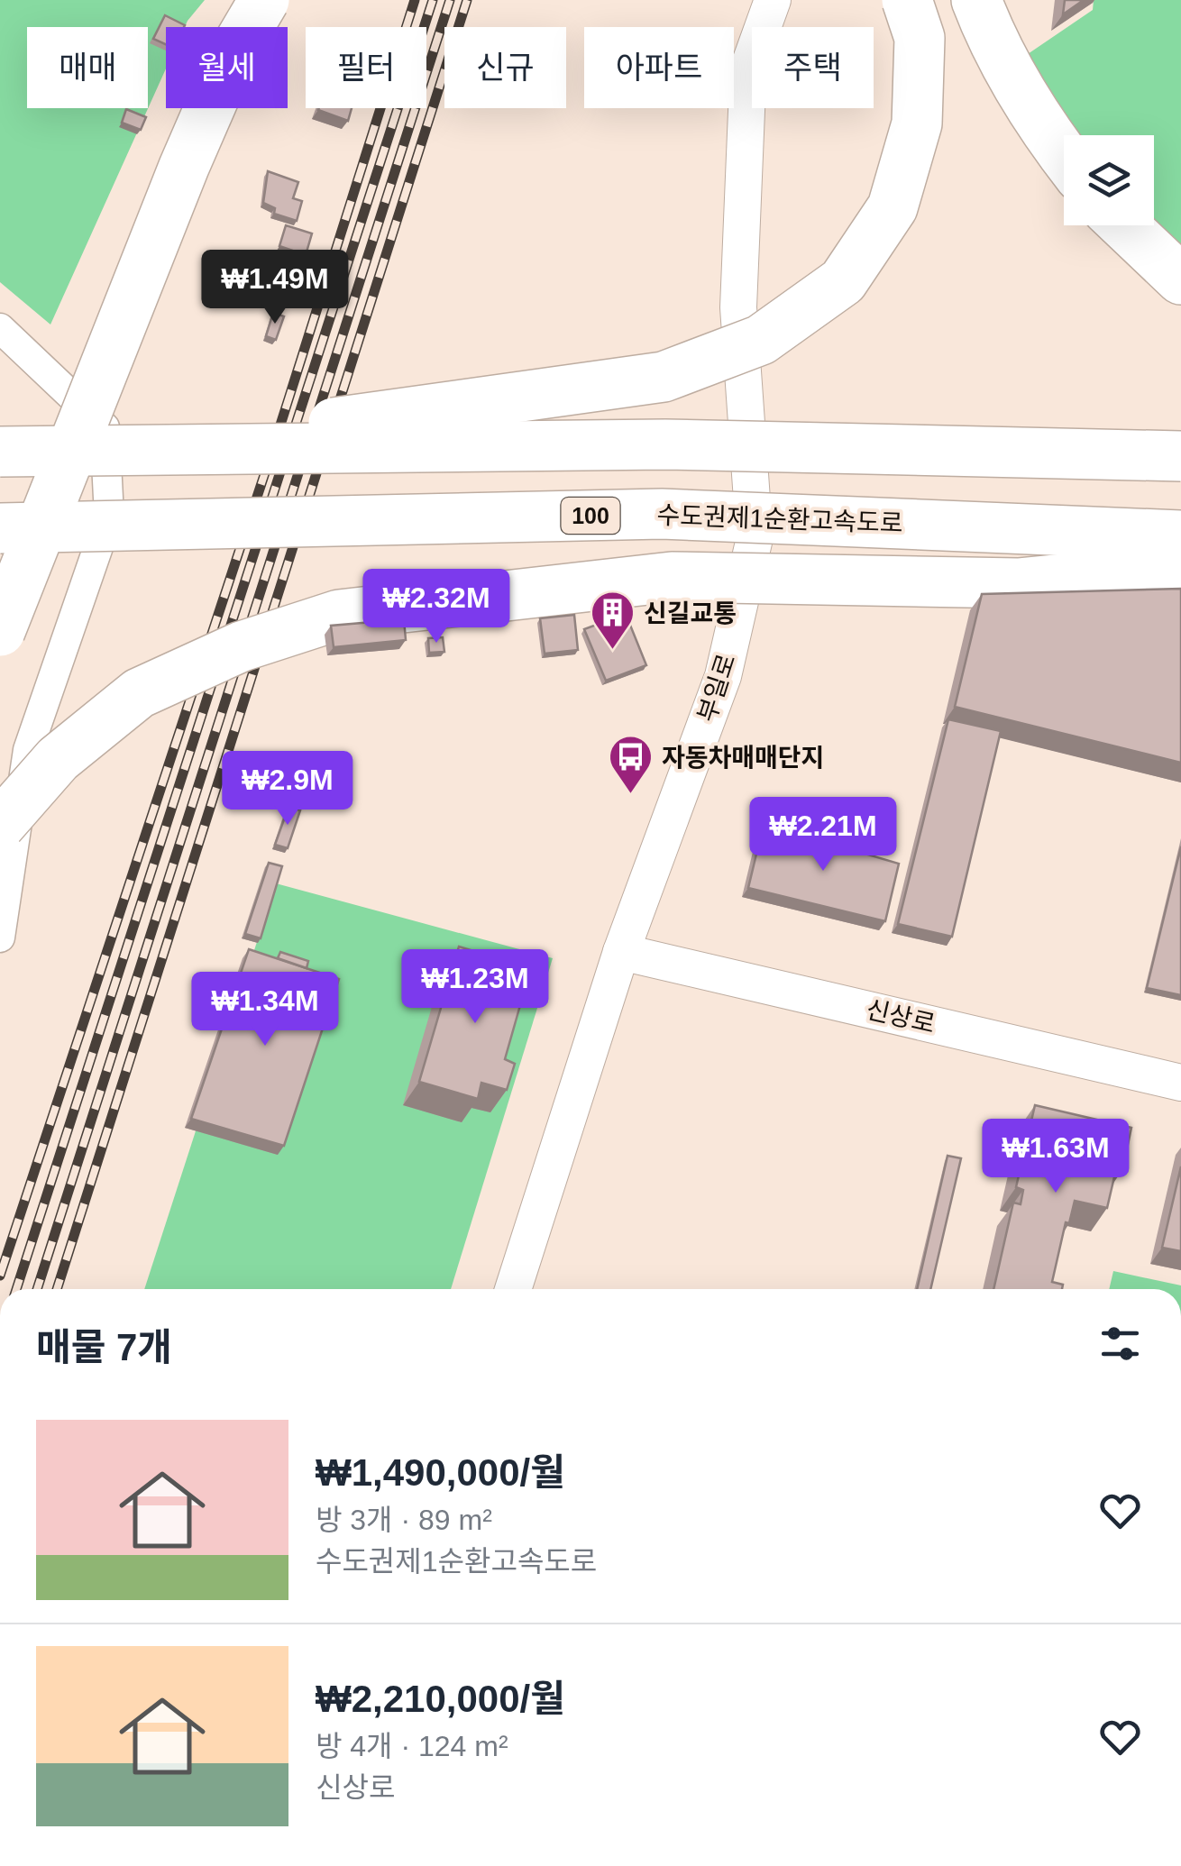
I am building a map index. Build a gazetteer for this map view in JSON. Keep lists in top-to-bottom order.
{
  "streets": {
    "highway": ["100", "수도권제1순환고속도로"],
    "street": ["부일로", "신상로"]
  },
  "crossings": [
    ["부일로", "신상로"]
  ],
  "places": {
    "building": ["신길교통"],
    "bus stop": ["자동차매매단지"]
  },
  "page": {
    "chip": [
      "매매",
      "월세",
      "필터",
      "신규",
      "아파트",
      "주택"
    ],
    "price": [
      "₩1.49M",
      "₩2.32M",
      "₩2.9M",
      "₩2.21M",
      "₩1.23M",
      "₩1.34M",
      "₩1.63M"
    ],
    "heading": "매물 7개",
    "list": [
      {
        "name": "₩1,490,000/월",
        "note": "방 3개 · 89 m² · 수도권제1순환고속도로"
      },
      {
        "name": "₩2,210,000/월",
        "note": "방 4개 · 124 m² · 신상로"
      }
    ]
  }
}
